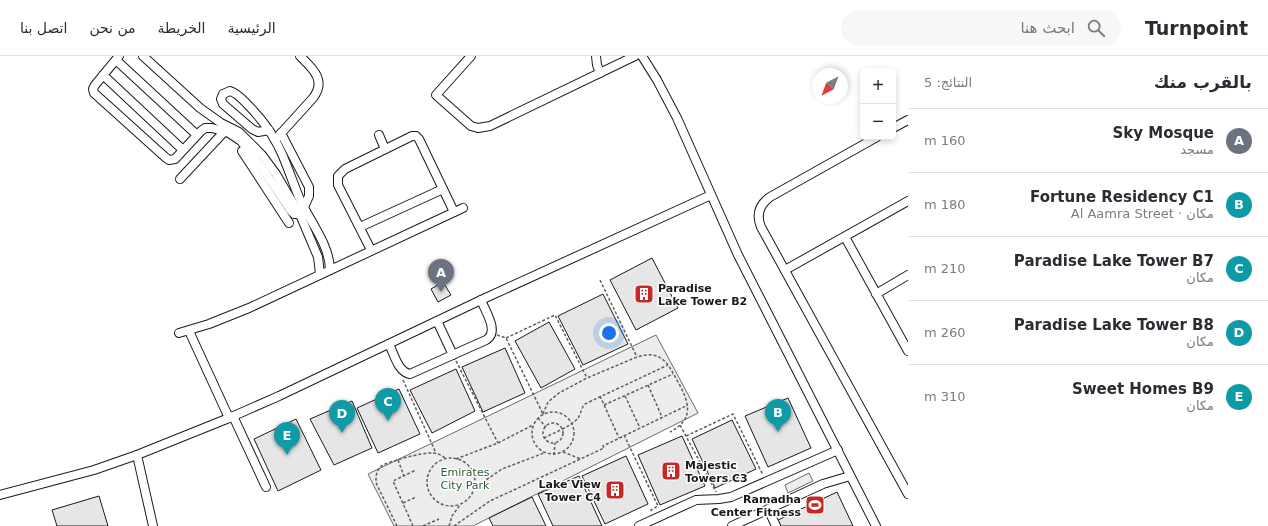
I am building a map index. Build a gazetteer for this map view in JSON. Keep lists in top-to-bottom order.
{
  "parks": ["Emirates City Park"],
  "places": {
    "building": ["Paradise Lake Tower B2", "Majestic Towers C3", "Lake View Tower C4"],
    "sports": ["Ramadha Center Fitness"]
  },
  "north": "bottom left",
  "page": {
    "header": "Turnpoint",
    "search": "ابحث هنا",
    "nav": [
      "الرئيسية",
      "الخريطة",
      "من نحن",
      "اتصل بنا"
    ],
    "heading": ["بالقرب منك", "النتائج: 5"],
    "map_buttons": ["+", "−"],
    "list": [
      {
        "mark": "A",
        "name": "Sky Mosque",
        "note": "مسجد",
        "value": "160 m"
      },
      {
        "mark": "B",
        "name": "Fortune Residency C1",
        "note": "مكان · Al Aamra Street",
        "value": "180 m"
      },
      {
        "mark": "C",
        "name": "Paradise Lake Tower B7",
        "note": "مكان",
        "value": "210 m"
      },
      {
        "mark": "D",
        "name": "Paradise Lake Tower B8",
        "note": "مكان",
        "value": "260 m"
      },
      {
        "mark": "E",
        "name": "Sweet Homes B9",
        "note": "مكان",
        "value": "310 m"
      }
    ],
    "pins": [
      "A",
      "C",
      "B",
      "D",
      "E"
    ]
  }
}
